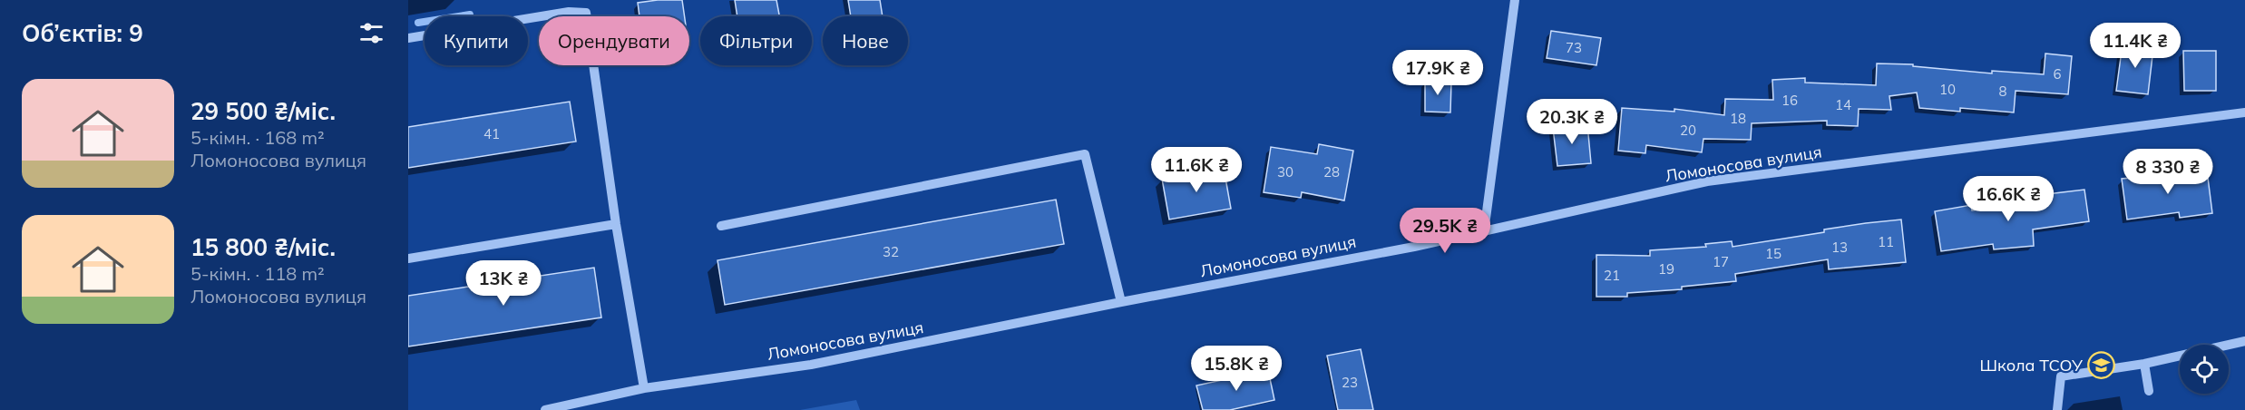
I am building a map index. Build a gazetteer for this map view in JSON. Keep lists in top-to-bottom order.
{
  "streets": {
    "street": ["Ломоносова вулиця"]
  },
  "places": {
    "school or university": ["Школа ТСОУ"]
  },
  "house_numbers": [
    "73",
    "6",
    "10",
    "8",
    "16",
    "14",
    "18",
    "20",
    "41",
    "30",
    "28",
    "11",
    "13",
    "32",
    "15",
    "17",
    "19",
    "21",
    "23"
  ],
  "page": {
    "heading": "Об’єктів: 9",
    "chip": [
      "Купити",
      "Орендувати",
      "Фільтри",
      "Нове"
    ],
    "price": [
      "11.4K ₴",
      "17.9K ₴",
      "20.3K ₴",
      "11.6K ₴",
      "8 330 ₴",
      "16.6K ₴",
      "29.5K ₴",
      "13K ₴",
      "15.8K ₴"
    ],
    "list": [
      {
        "name": "29 500 ₴/міс.",
        "note": "5-кімн. · 168 m² · Ломоносова вулиця"
      },
      {
        "name": "15 800 ₴/міс.",
        "note": "5-кімн. · 118 m² · Ломоносова вулиця"
      }
    ]
  }
}
